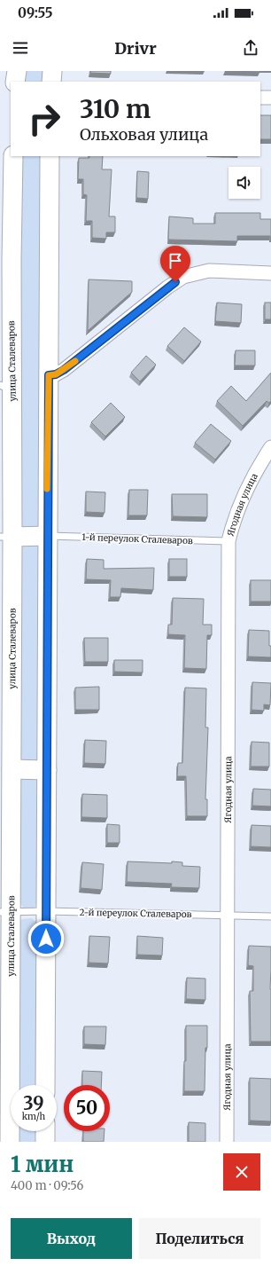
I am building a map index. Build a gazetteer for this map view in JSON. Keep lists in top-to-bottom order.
{
  "streets": {
    "main road": ["улица Сталеваров"],
    "street": ["Ягодная улица"],
    "lane": ["1-й переулок Сталеваров", "2-й переулок Сталеваров"]
  },
  "crossings": [
    ["улица Сталеваров", "2-й переулок Сталеваров"],
    ["Ягодная улица", "1-й переулок Сталеваров"],
    ["Ягодная улица", "2-й переулок Сталеваров"]
  ],
  "page": {
    "status": "09:55",
    "header": "Drivr",
    "turn": ["310 m", "Ольховая улица"],
    "speed": "39 km/h",
    "limit": "50",
    "heading": ["1 мин", "400 m · 09:56"],
    "buttons": ["Выход", "Поделиться"]
  }
}
